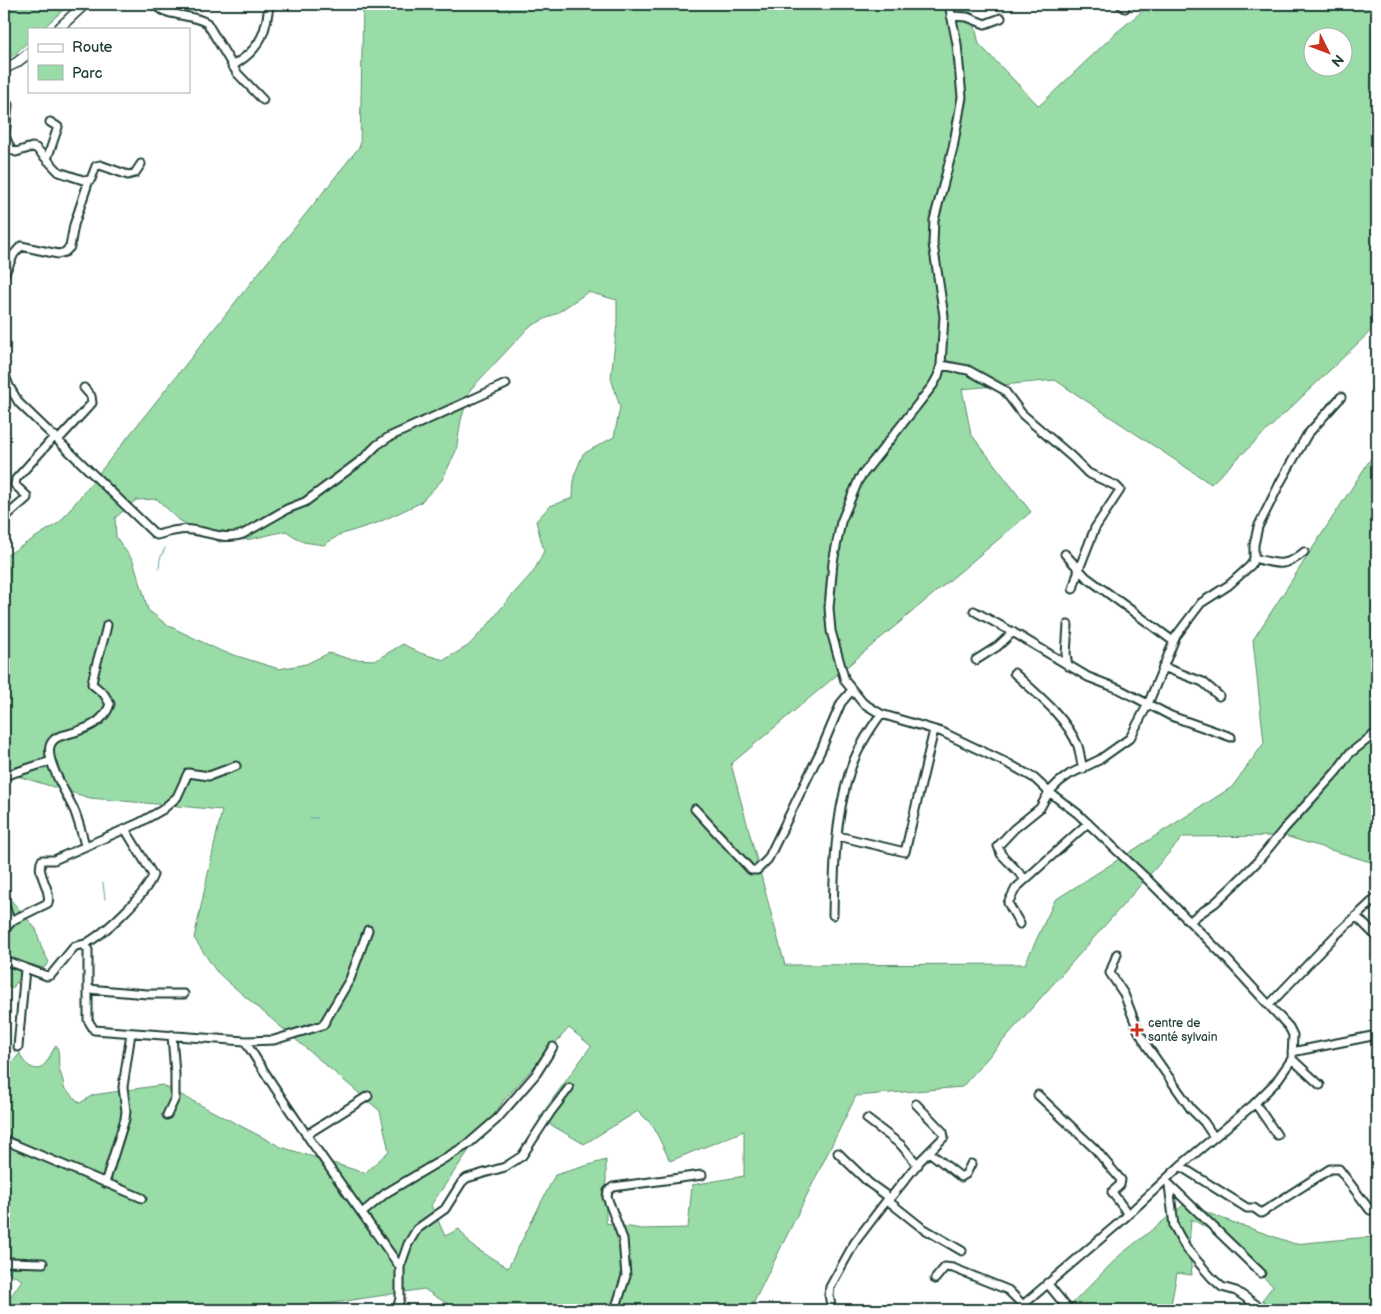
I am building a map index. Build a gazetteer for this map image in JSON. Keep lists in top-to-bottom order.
{
  "places": {
    "health": ["centre de santé sylvain"]
  },
  "legend": ["Route", "Parc"],
  "north": "bottom right"
}
